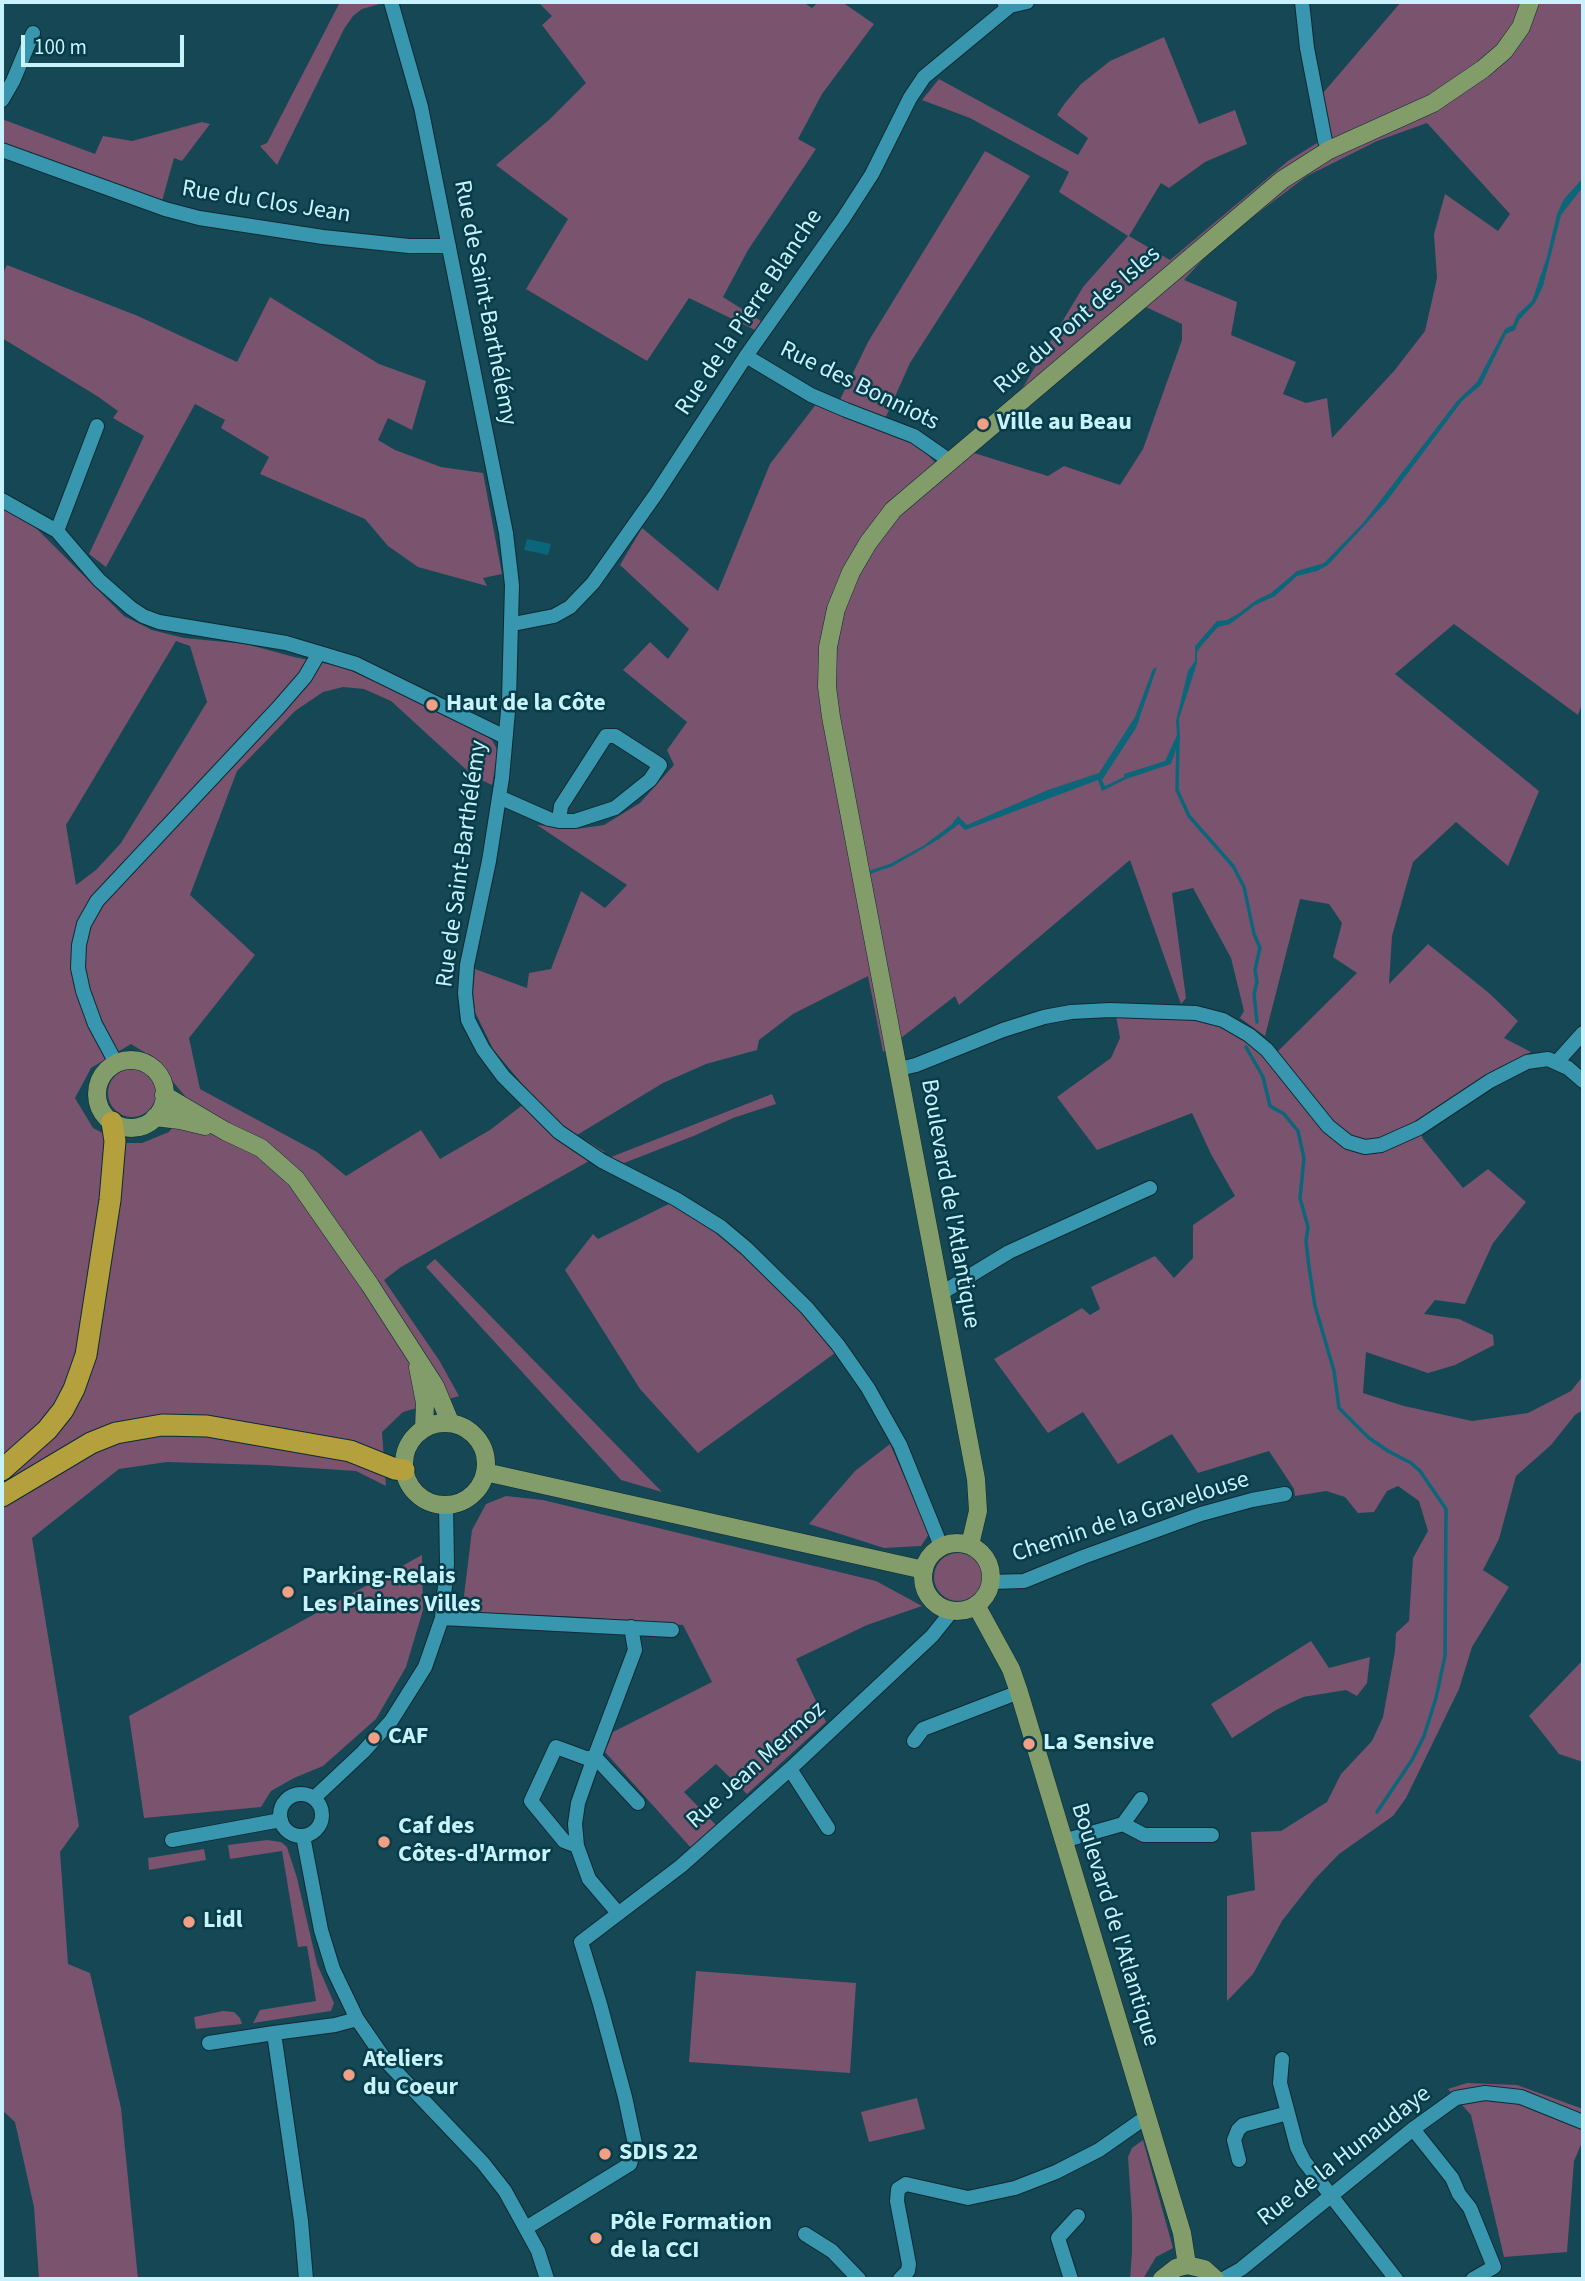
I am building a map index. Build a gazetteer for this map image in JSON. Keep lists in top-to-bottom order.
{
  "streets": {
    "main road": ["Rue du Pont des Isles", "Boulevard de l'Atlantique"],
    "street": [
      "Rue du Clos Jean",
      "Rue de Saint-Barthélémy",
      "Rue de la Pierre Blanche",
      "Rue des Bonniots",
      "Chemin de la Gravelouse",
      "Rue Jean Mermoz",
      "Rue de la Hunaudaye"
    ]
  },
  "crossings": [
    ["Rue du Clos Jean", "Rue de Saint-Barthélémy"],
    ["Rue de Saint-Barthélémy", "Rue de la Pierre Blanche"],
    ["Rue de Saint-Barthélémy", "Boulevard de l'Atlantique"],
    ["Rue de Saint-Barthélémy", "Chemin de la Gravelouse"],
    ["Rue de Saint-Barthélémy", "Rue Jean Mermoz"],
    ["Rue de la Pierre Blanche", "Rue des Bonniots"],
    ["Rue du Pont des Isles", "Rue des Bonniots"],
    ["Rue du Pont des Isles", "Boulevard de l'Atlantique"],
    ["Boulevard de l'Atlantique", "Chemin de la Gravelouse"],
    ["Boulevard de l'Atlantique", "Rue Jean Mermoz"],
    ["Chemin de la Gravelouse", "Rue Jean Mermoz"]
  ],
  "places": [
    "Ville au Beau",
    "Haut de la Côte",
    "Parking-Relais Les Plaines Villes",
    "CAF",
    "La Sensive",
    "Caf des Côtes-d'Armor",
    "Lidl",
    "Ateliers du Coeur",
    "SDIS 22",
    "Pôle Formation de la CCI"
  ],
  "scale_bar": "100 m"
}
